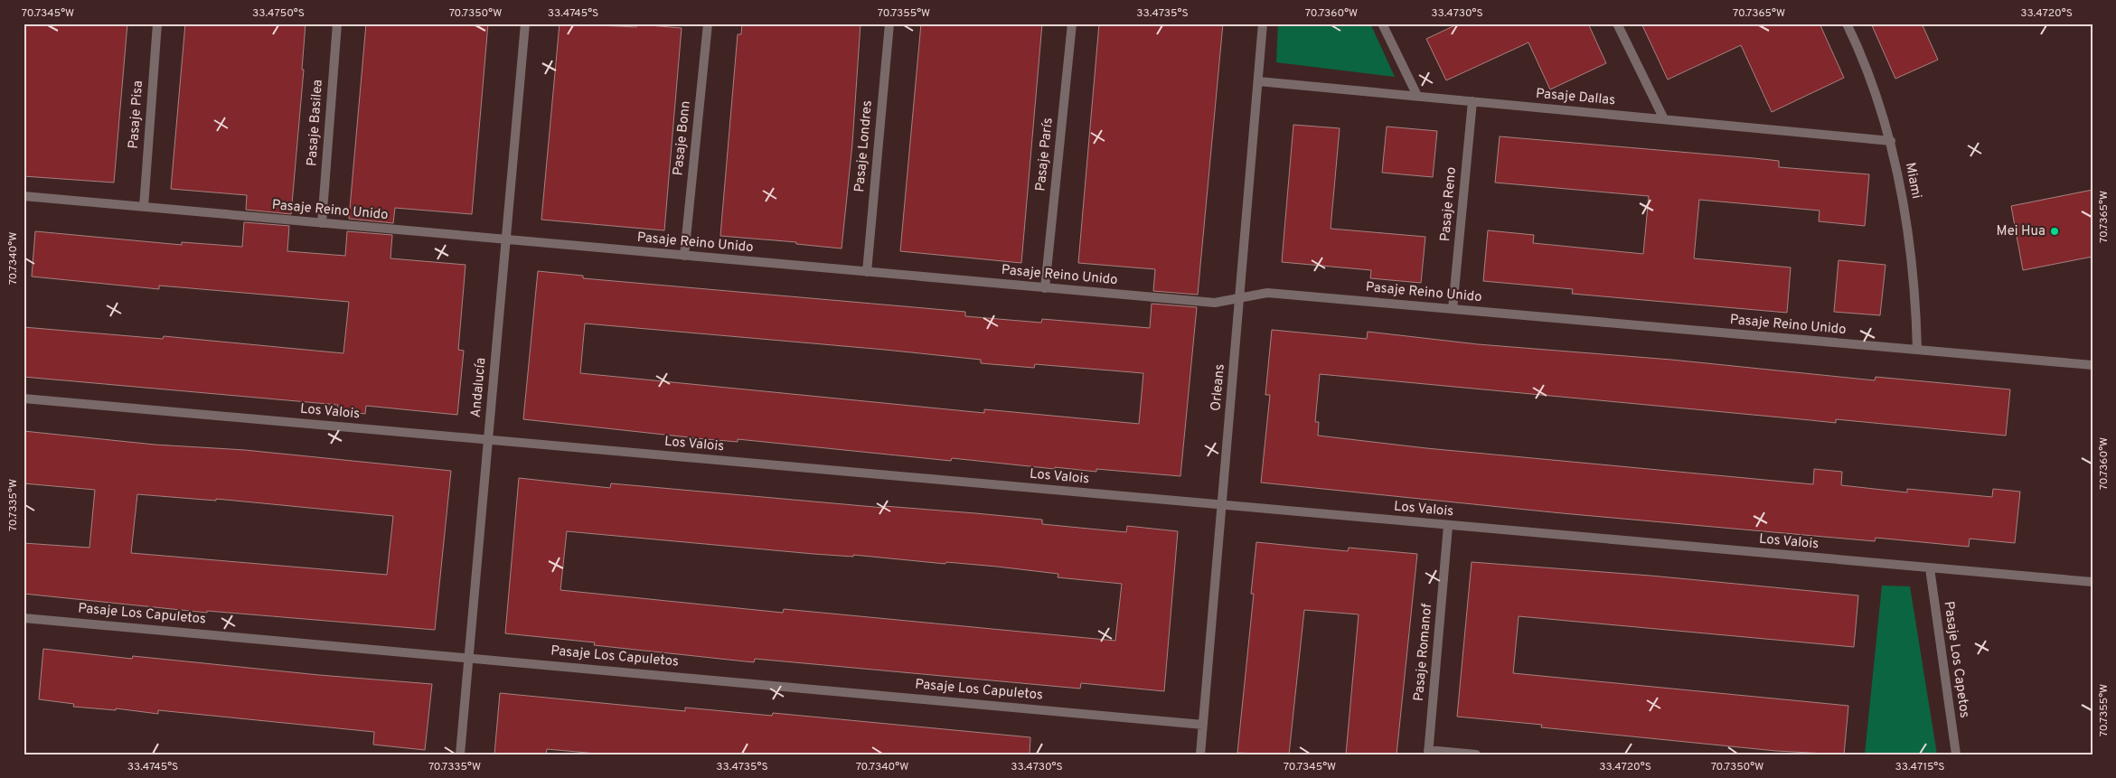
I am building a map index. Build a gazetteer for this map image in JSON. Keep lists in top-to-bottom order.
{
  "streets": {
    "street": [
      "Pasaje Dallas",
      "Pasaje Pisa",
      "Pasaje Basilea",
      "Pasaje Bonn",
      "Pasaje Londres",
      "Pasaje París",
      "Miami",
      "Pasaje Reno",
      "Pasaje Reino Unido",
      "Andalucía",
      "Orleans",
      "Los Valois",
      "Pasaje Los Capuletos",
      "Pasaje Romanof",
      "Pasaje Los Capetos"
    ]
  },
  "crossings": [
    ["Pasaje Dallas", "Miami"],
    ["Pasaje Dallas", "Pasaje Reno"],
    ["Pasaje Dallas", "Orleans"],
    ["Pasaje Pisa", "Pasaje Reino Unido"],
    ["Pasaje Basilea", "Pasaje Reino Unido"],
    ["Pasaje Bonn", "Pasaje Reino Unido"],
    ["Pasaje Londres", "Pasaje Reino Unido"],
    ["Pasaje París", "Pasaje Reino Unido"],
    ["Miami", "Pasaje Reino Unido"],
    ["Pasaje Reno", "Pasaje Reino Unido"],
    ["Pasaje Reino Unido", "Andalucía"],
    ["Pasaje Reino Unido", "Orleans"],
    ["Andalucía", "Los Valois"],
    ["Andalucía", "Pasaje Los Capuletos"],
    ["Orleans", "Los Valois"],
    ["Orleans", "Pasaje Los Capuletos"],
    ["Los Valois", "Pasaje Romanof"],
    ["Los Valois", "Pasaje Los Capetos"]
  ],
  "places": ["Mei Hua"],
  "coordinates": [
    "70.7345°W",
    "33.4750°S",
    "70.7350°W",
    "33.4745°S",
    "70.7355°W",
    "33.4735°S",
    "70.7360°W",
    "33.4730°S",
    "70.7365°W",
    "33.4720°S",
    "70.7340°W",
    "70.7335°W",
    "33.4715°S"
  ]
}
